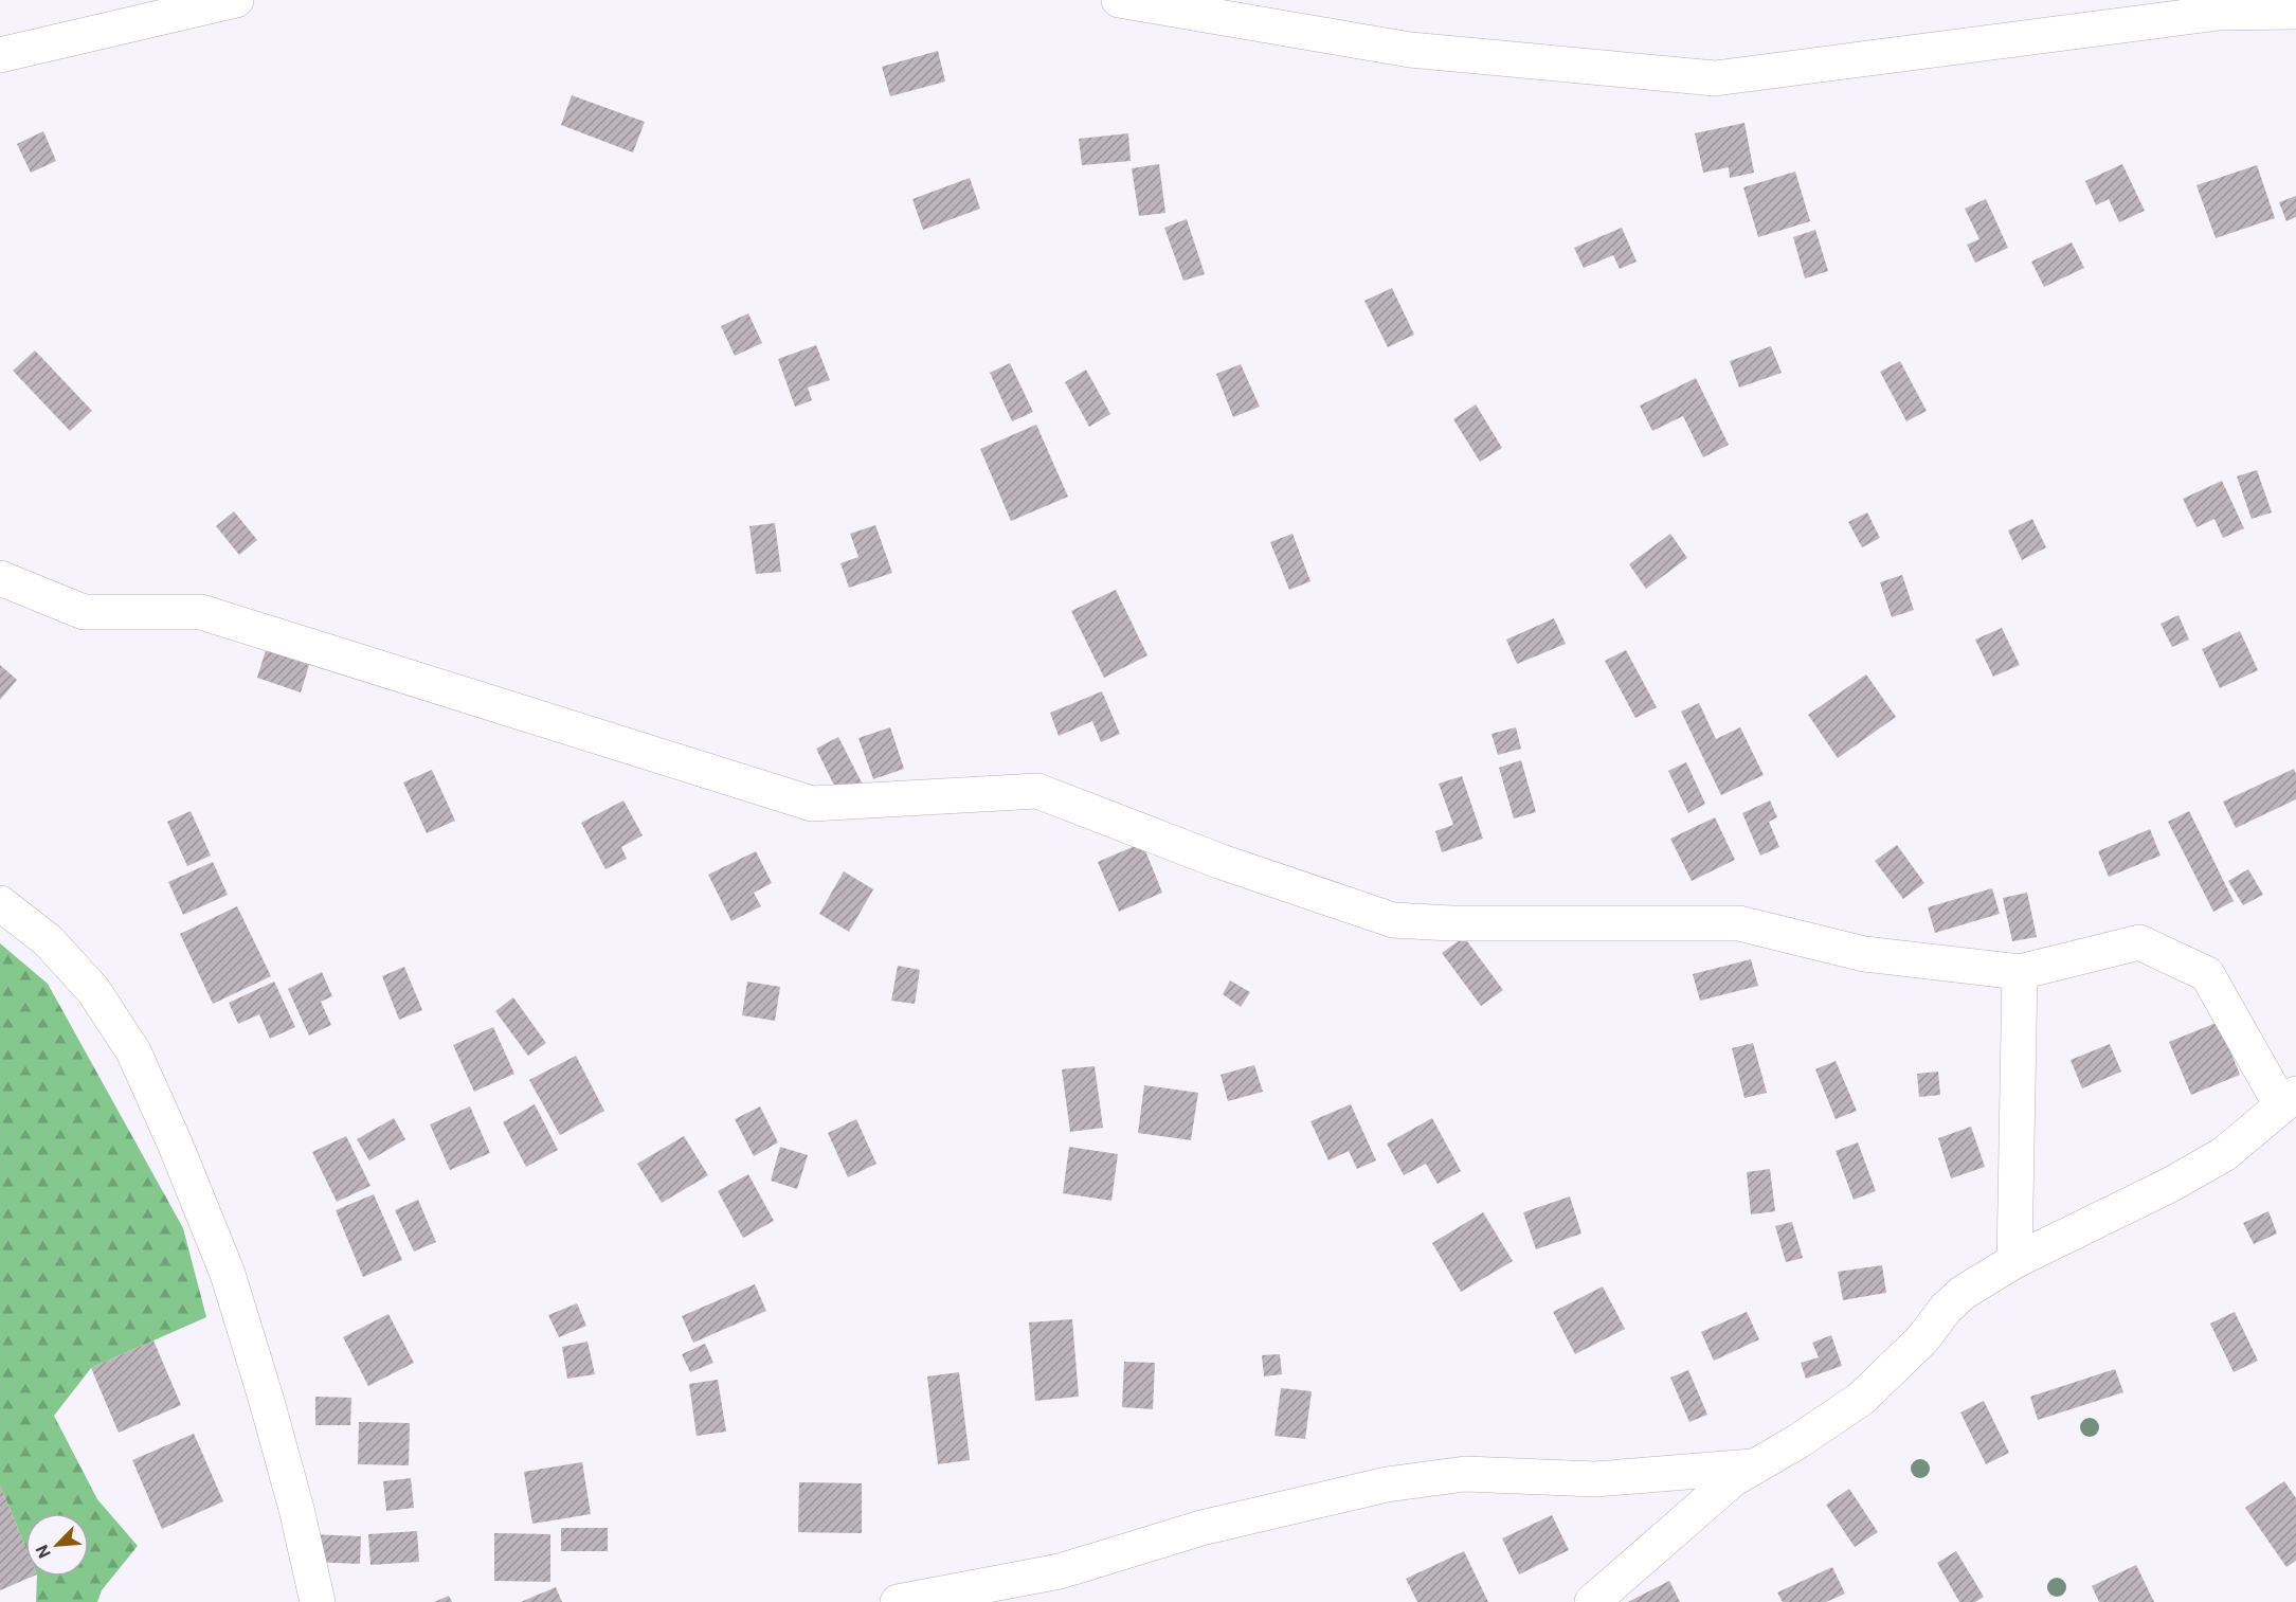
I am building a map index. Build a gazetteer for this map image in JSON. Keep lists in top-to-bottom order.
{
  "north": "bottom left"
}
